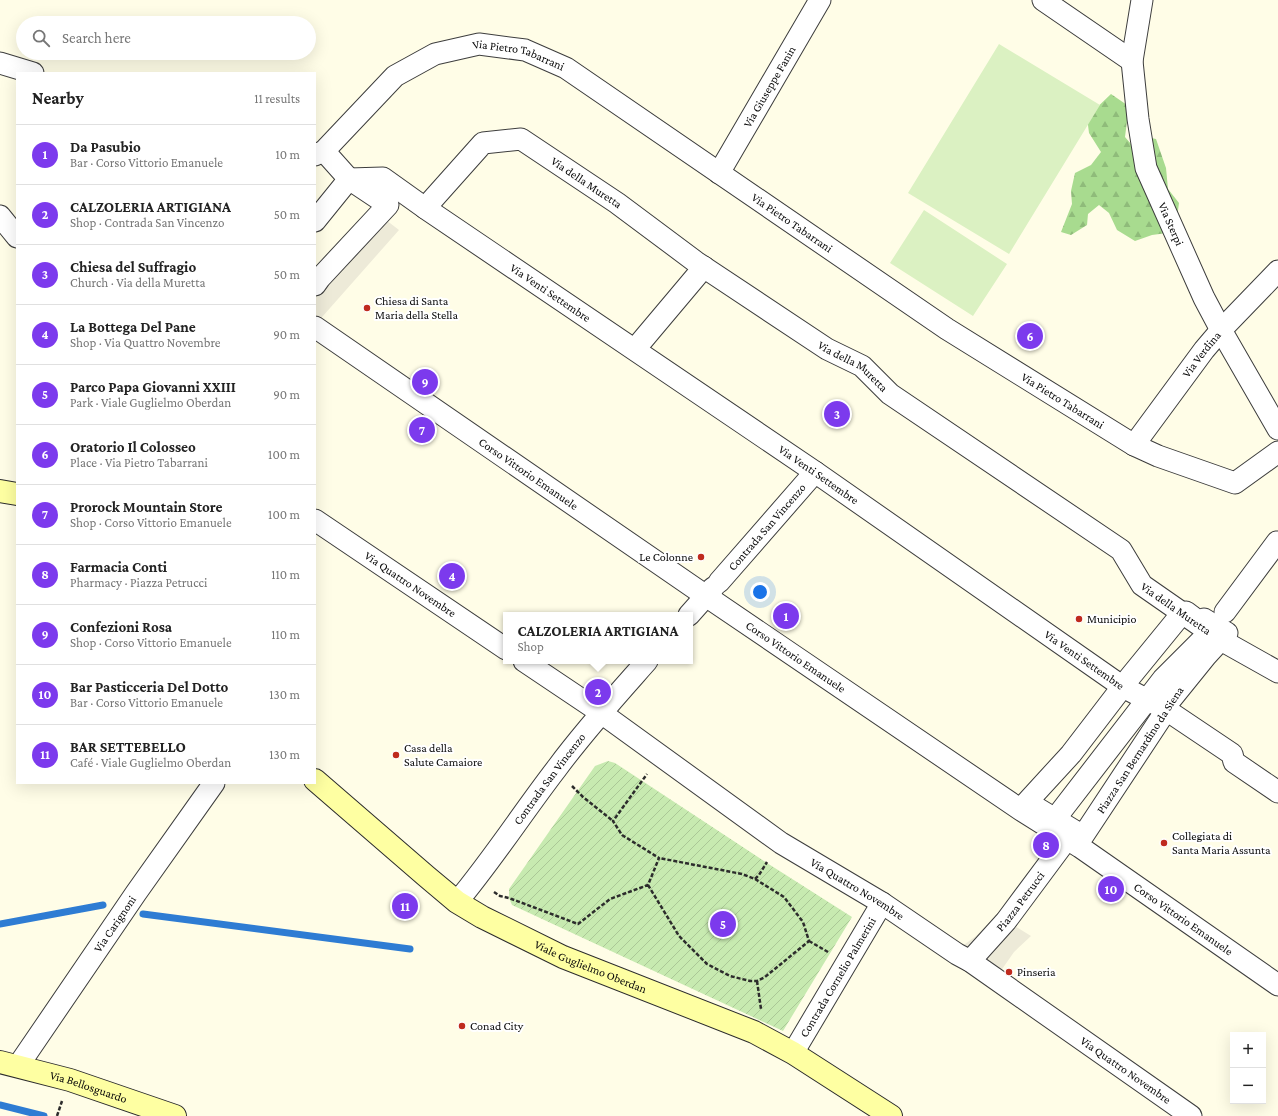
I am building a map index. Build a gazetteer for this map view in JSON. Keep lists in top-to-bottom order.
{
  "streets": {
    "street": [
      "Via Pietro Tabarrani",
      "Via Giuseppe Fanin",
      "Via della Muretta",
      "Via Sterpi",
      "Via Venti Settembre",
      "Via Verdina",
      "Corso Vittorio Emanuele",
      "Contrada San Vincenzo",
      "Via Quattro Novembre",
      "Piazza San Bernardino da Siena",
      "Piazza Petrucci",
      "Via Carignoni",
      "Viale Guglielmo Oberdan",
      "Contrada Cornelio Palmerini",
      "Via Bellosguardo"
    ]
  },
  "crossings": [
    ["Via Pietro Tabarrani", "Via Giuseppe Fanin"],
    ["Via Pietro Tabarrani", "Via Verdina"],
    ["Via della Muretta", "Via Venti Settembre"],
    ["Via della Muretta", "Piazza San Bernardino da Siena"],
    ["Via Sterpi", "Via Verdina"],
    ["Via Venti Settembre", "Contrada San Vincenzo"],
    ["Via Venti Settembre", "Piazza San Bernardino da Siena"],
    ["Corso Vittorio Emanuele", "Contrada San Vincenzo"],
    ["Corso Vittorio Emanuele", "Piazza San Bernardino da Siena"],
    ["Corso Vittorio Emanuele", "Piazza Petrucci"],
    ["Contrada San Vincenzo", "Via Quattro Novembre"],
    ["Contrada San Vincenzo", "Viale Guglielmo Oberdan"],
    ["Via Quattro Novembre", "Piazza Petrucci"],
    ["Via Quattro Novembre", "Contrada Cornelio Palmerini"],
    ["Via Carignoni", "Via Bellosguardo"],
    ["Viale Guglielmo Oberdan", "Contrada Cornelio Palmerini"]
  ],
  "places": [
    "Chiesa di Santa Maria della Stella",
    "Le Colonne",
    "Municipio",
    "Casa della Salute Camaiore",
    "Collegiata di Santa Maria Assunta",
    "Pinseria",
    "Conad City"
  ],
  "page": {
    "search": "Search here",
    "heading": ["Nearby", "11 results"],
    "list": [
      {
        "mark": "1",
        "name": "Da Pasubio",
        "note": "Bar · Corso Vittorio Emanuele",
        "value": "10 m"
      },
      {
        "mark": "2",
        "name": "CALZOLERIA ARTIGIANA",
        "note": "Shop · Contrada San Vincenzo",
        "value": "50 m"
      },
      {
        "mark": "3",
        "name": "Chiesa del Suffragio",
        "note": "Church · Via della Muretta",
        "value": "50 m"
      },
      {
        "mark": "4",
        "name": "La Bottega Del Pane",
        "note": "Shop · Via Quattro Novembre",
        "value": "90 m"
      },
      {
        "mark": "5",
        "name": "Parco Papa Giovanni XXIII",
        "note": "Park · Viale Guglielmo Oberdan",
        "value": "90 m"
      },
      {
        "mark": "6",
        "name": "Oratorio Il Colosseo",
        "note": "Place · Via Pietro Tabarrani",
        "value": "100 m"
      },
      {
        "mark": "7",
        "name": "Prorock Mountain Store",
        "note": "Shop · Corso Vittorio Emanuele",
        "value": "100 m"
      },
      {
        "mark": "8",
        "name": "Farmacia Conti",
        "note": "Pharmacy · Piazza Petrucci",
        "value": "110 m"
      },
      {
        "mark": "9",
        "name": "Confezioni Rosa",
        "note": "Shop · Corso Vittorio Emanuele",
        "value": "110 m"
      },
      {
        "mark": "10",
        "name": "Bar Pasticceria Del Dotto",
        "note": "Bar · Corso Vittorio Emanuele",
        "value": "130 m"
      },
      {
        "mark": "11",
        "name": "BAR SETTEBELLO",
        "note": "Café · Viale Guglielmo Oberdan",
        "value": "130 m"
      }
    ],
    "pins": [
      "6",
      "9",
      "3",
      "7",
      "4",
      "1",
      "2",
      "8",
      "10",
      "11",
      "5"
    ],
    "popup": ["CALZOLERIA ARTIGIANA", "Shop"],
    "map_buttons": ["+", "−"]
  }
}
